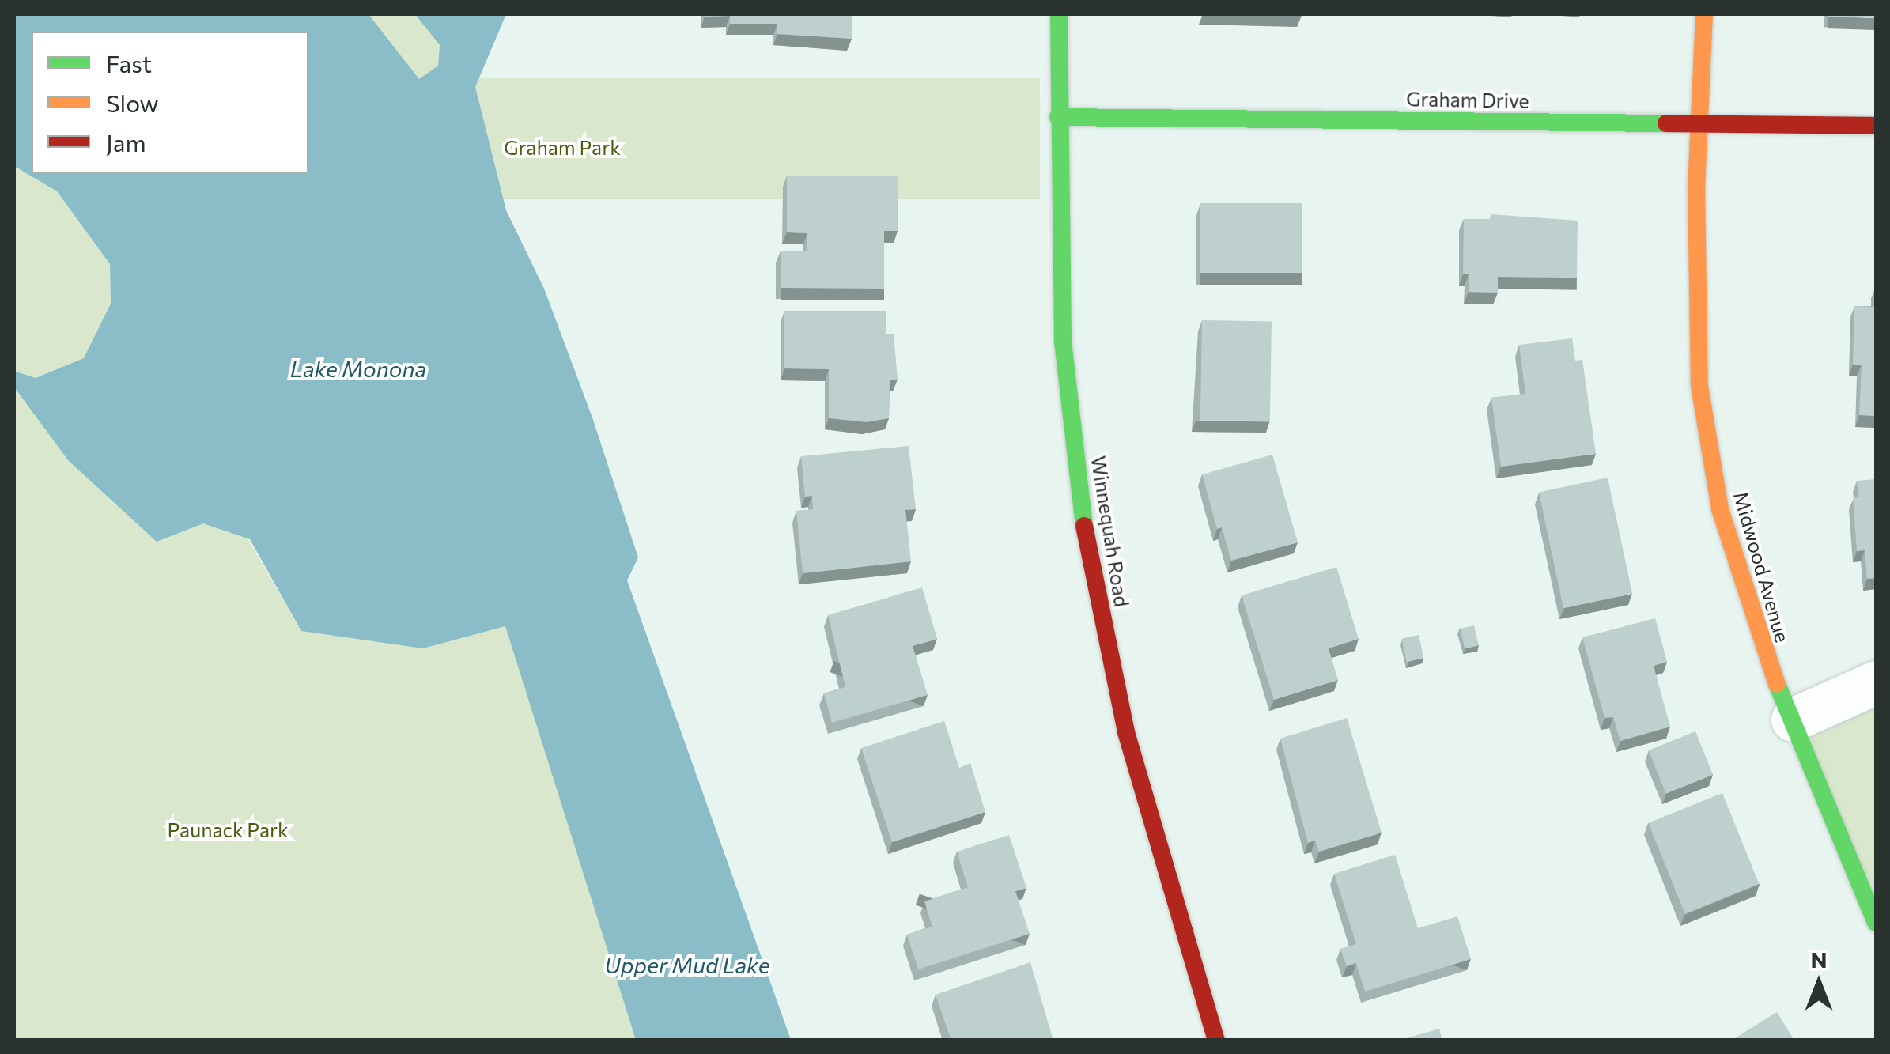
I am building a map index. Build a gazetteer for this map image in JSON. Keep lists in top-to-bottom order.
{
  "streets": {
    "street": ["Graham Drive", "Winnequah Road", "Midwood Avenue"]
  },
  "crossings": [
    ["Graham Drive", "Winnequah Road"],
    ["Graham Drive", "Midwood Avenue"]
  ],
  "water": ["Lake Monona", "Upper Mud Lake"],
  "parks": ["Graham Park", "Paunack Park"],
  "legend": ["Fast", "Slow", "Jam"],
  "north": "top"
}
